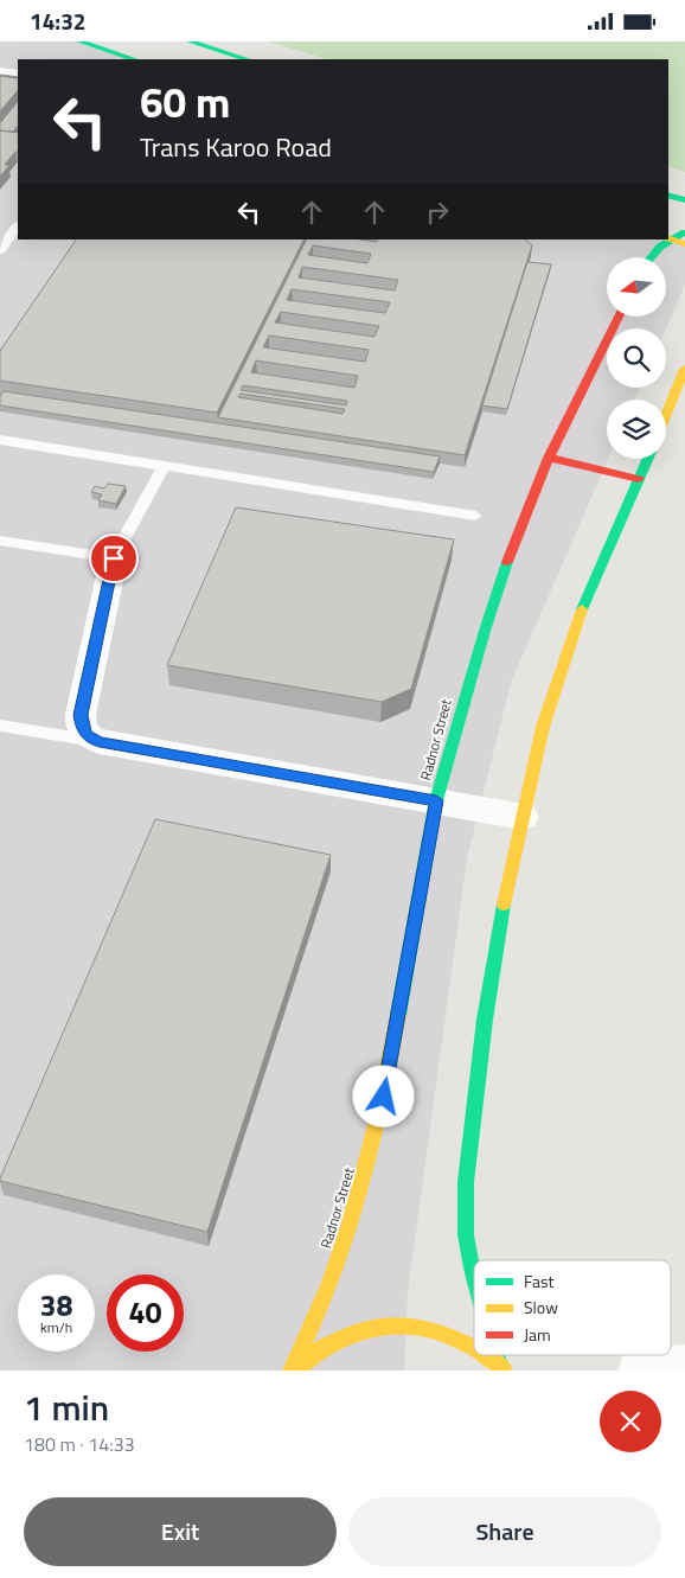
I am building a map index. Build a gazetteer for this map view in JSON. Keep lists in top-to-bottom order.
{
  "streets": {
    "street": ["Radnor Street"]
  },
  "legend": ["Fast", "Slow", "Jam"],
  "north": "left",
  "page": {
    "status": "14:32",
    "turn": ["60 m", "Trans Karoo Road"],
    "speed": "38 km/h",
    "limit": "40",
    "heading": ["1 min", "180 m · 14:33"],
    "buttons": ["Exit", "Share"]
  }
}
